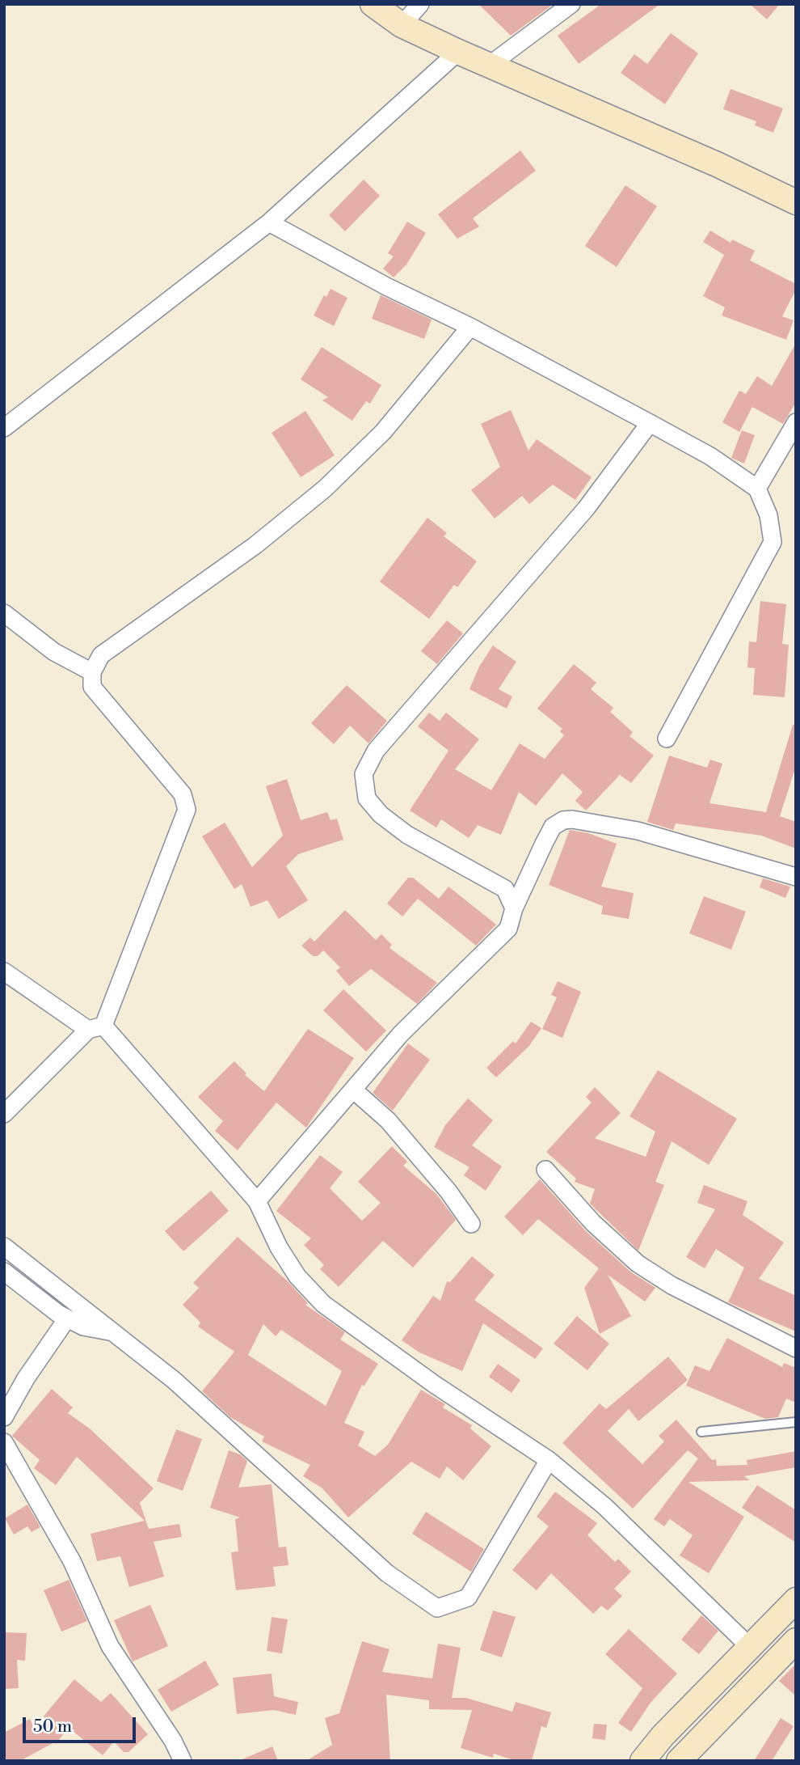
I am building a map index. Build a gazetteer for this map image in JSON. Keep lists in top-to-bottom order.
{
  "scale_bar": "50 m"
}
